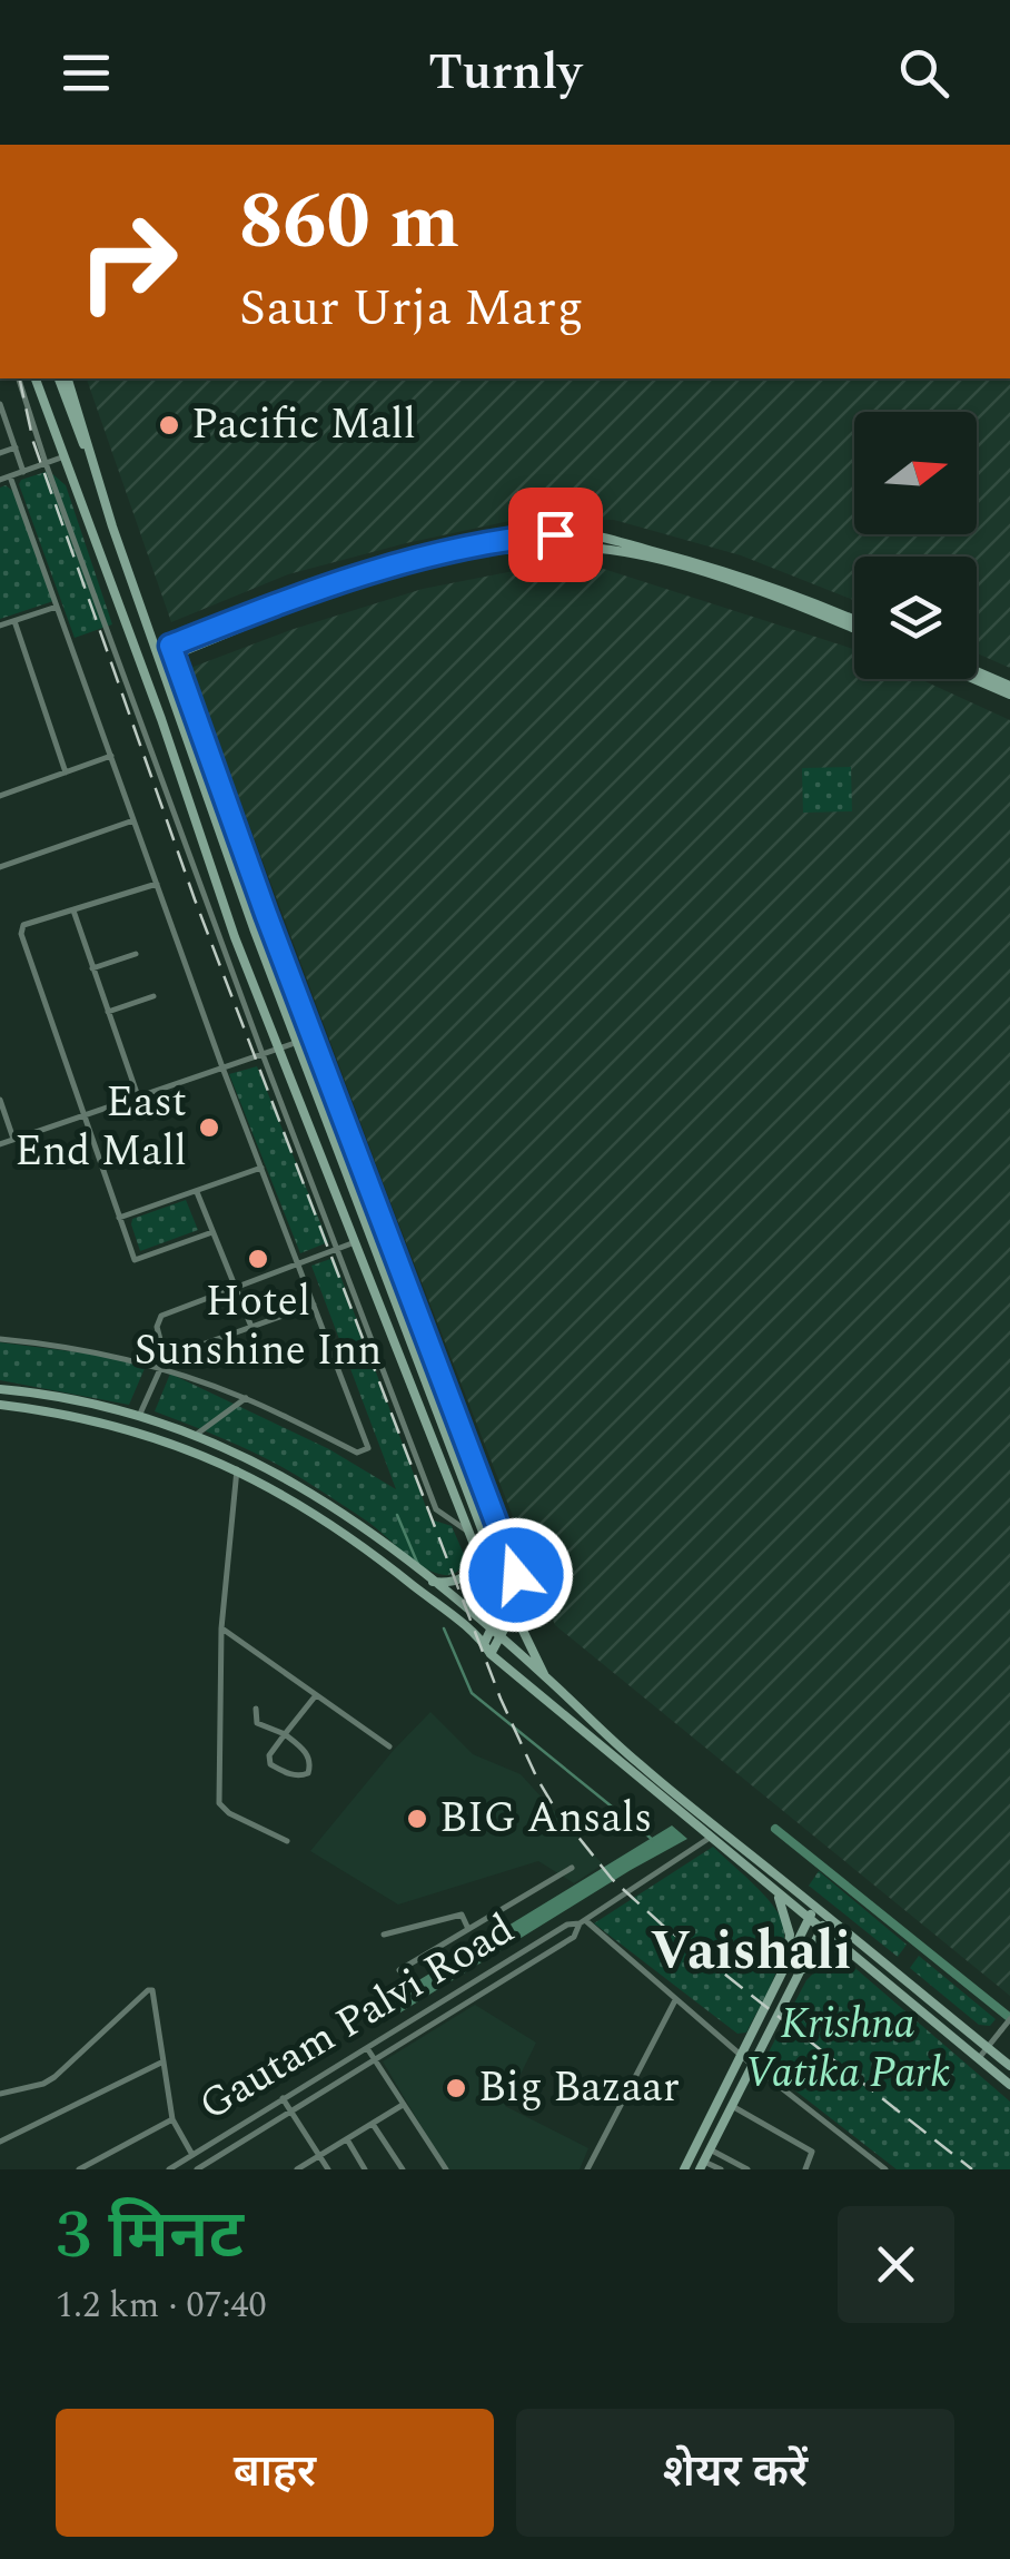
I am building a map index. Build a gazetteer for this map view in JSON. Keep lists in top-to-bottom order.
{
  "streets": {
    "street": ["Gautam Palvi Road"]
  },
  "districts": ["Vaishali"],
  "parks": ["Krishna Vatika Park"],
  "places": [
    "Pacific Mall",
    "East End Mall",
    "Hotel Sunshine Inn",
    "BIG Ansals",
    "Big Bazaar"
  ],
  "north": "right",
  "page": {
    "header": "Turnly",
    "turn": ["860 m", "Saur Urja Marg"],
    "heading": ["3 मिनट", "1.2 km · 07:40"],
    "buttons": ["बाहर", "शेयर करें"]
  }
}
